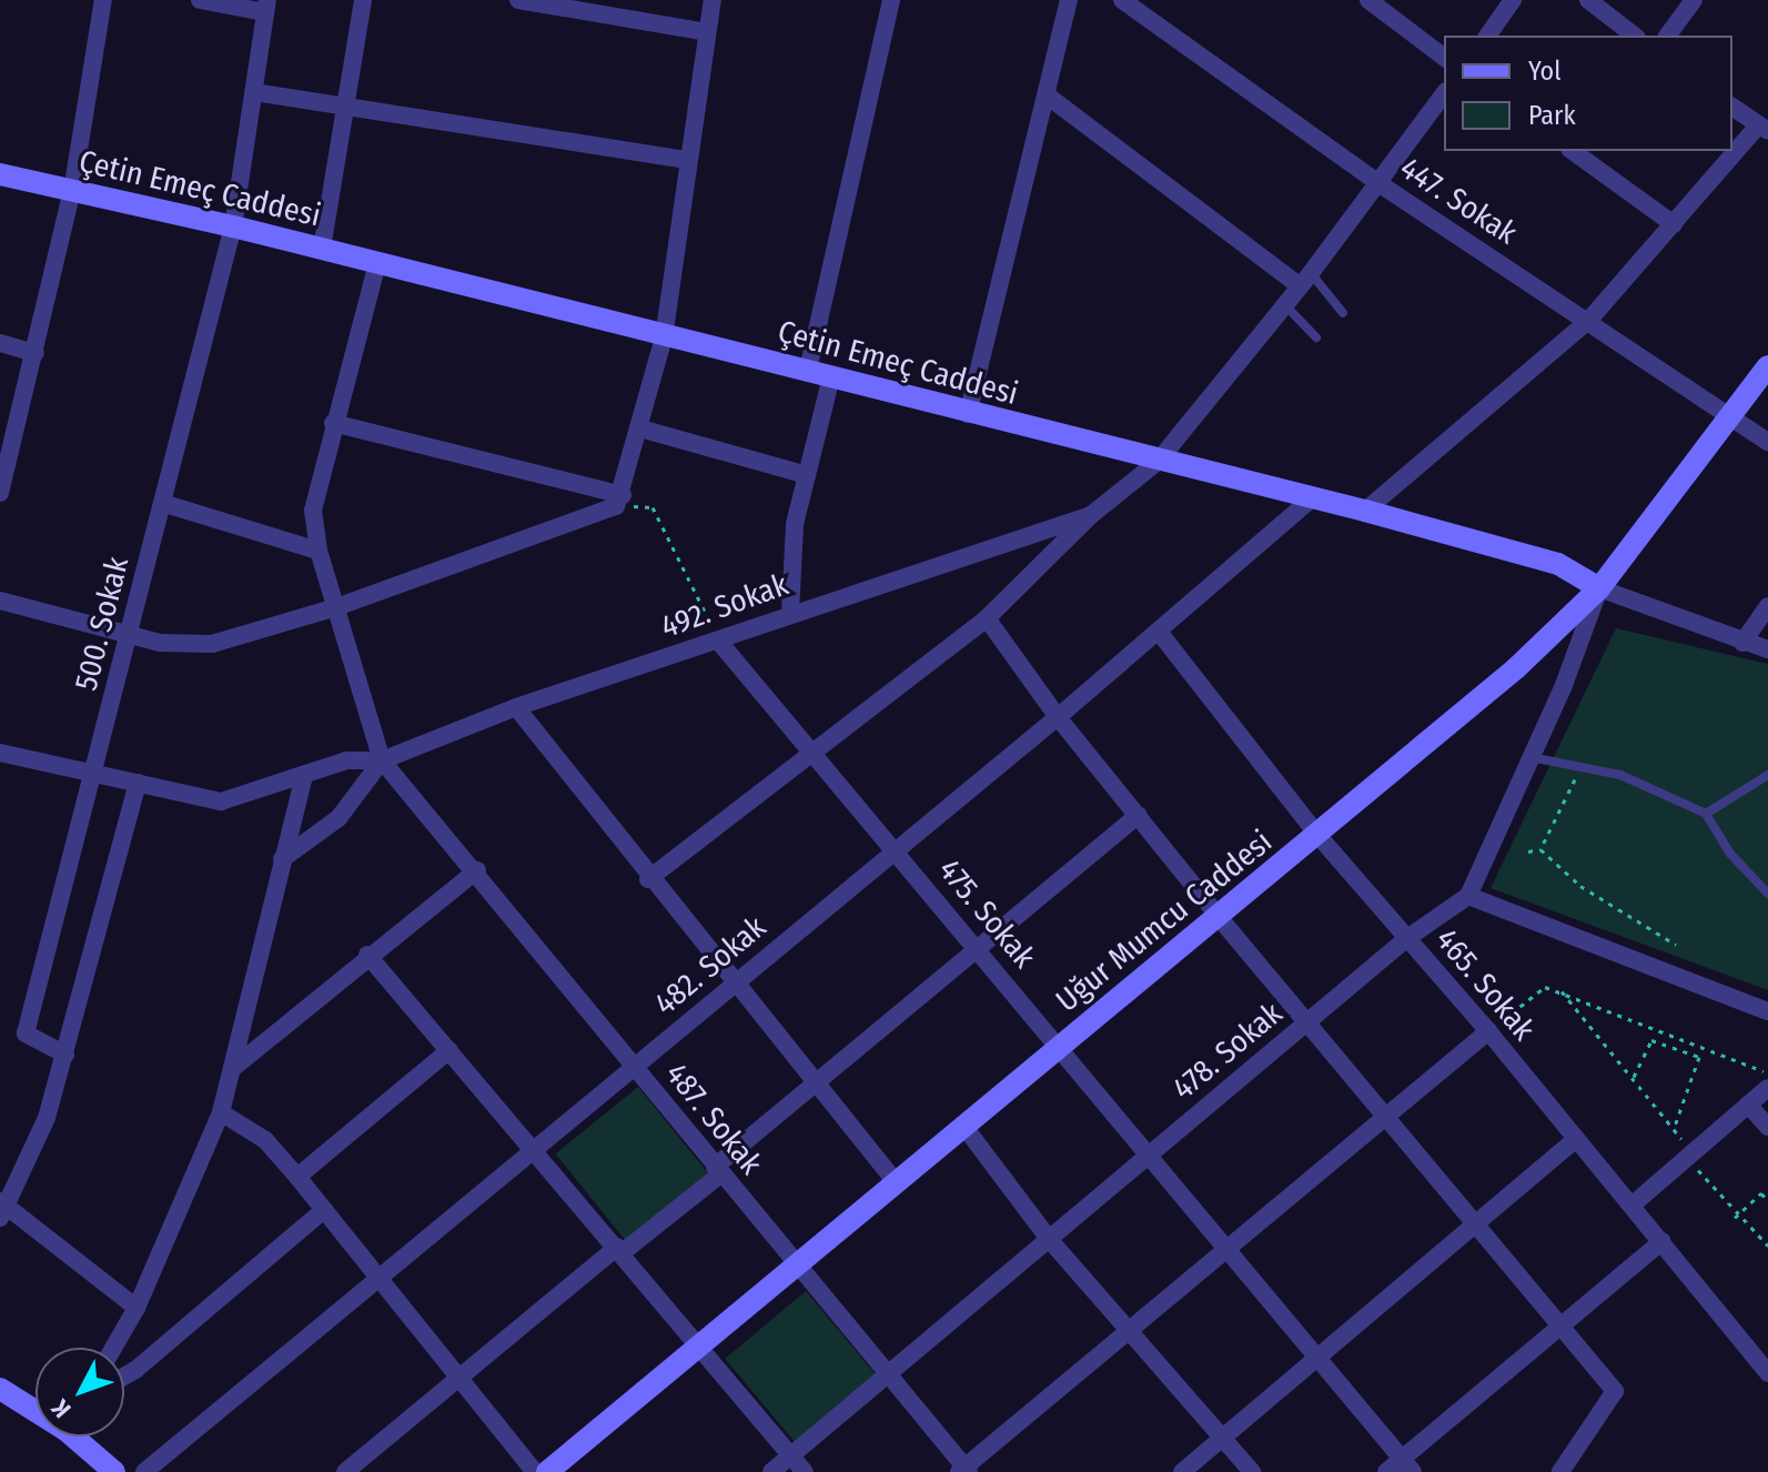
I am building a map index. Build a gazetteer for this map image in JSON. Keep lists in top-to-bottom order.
{
  "streets": {
    "street": [
      "Çetin Emeç Caddesi",
      "447. Sokak",
      "492. Sokak",
      "500. Sokak",
      "475. Sokak",
      "Uğur Mumcu Caddesi",
      "482. Sokak",
      "465. Sokak",
      "478. Sokak",
      "487. Sokak"
    ]
  },
  "crossings": [
    ["Çetin Emeç Caddesi", "500. Sokak"],
    ["Çetin Emeç Caddesi", "Uğur Mumcu Caddesi"],
    ["Çetin Emeç Caddesi", "482. Sokak"],
    ["447. Sokak", "Uğur Mumcu Caddesi"],
    ["492. Sokak", "475. Sokak"],
    ["492. Sokak", "487. Sokak"],
    ["475. Sokak", "Uğur Mumcu Caddesi"],
    ["475. Sokak", "482. Sokak"],
    ["475. Sokak", "478. Sokak"],
    ["Uğur Mumcu Caddesi", "465. Sokak"],
    ["Uğur Mumcu Caddesi", "487. Sokak"],
    ["482. Sokak", "465. Sokak"],
    ["482. Sokak", "487. Sokak"],
    ["465. Sokak", "478. Sokak"],
    ["478. Sokak", "487. Sokak"]
  ],
  "legend": ["Yol", "Park"],
  "north": "bottom left"
}
